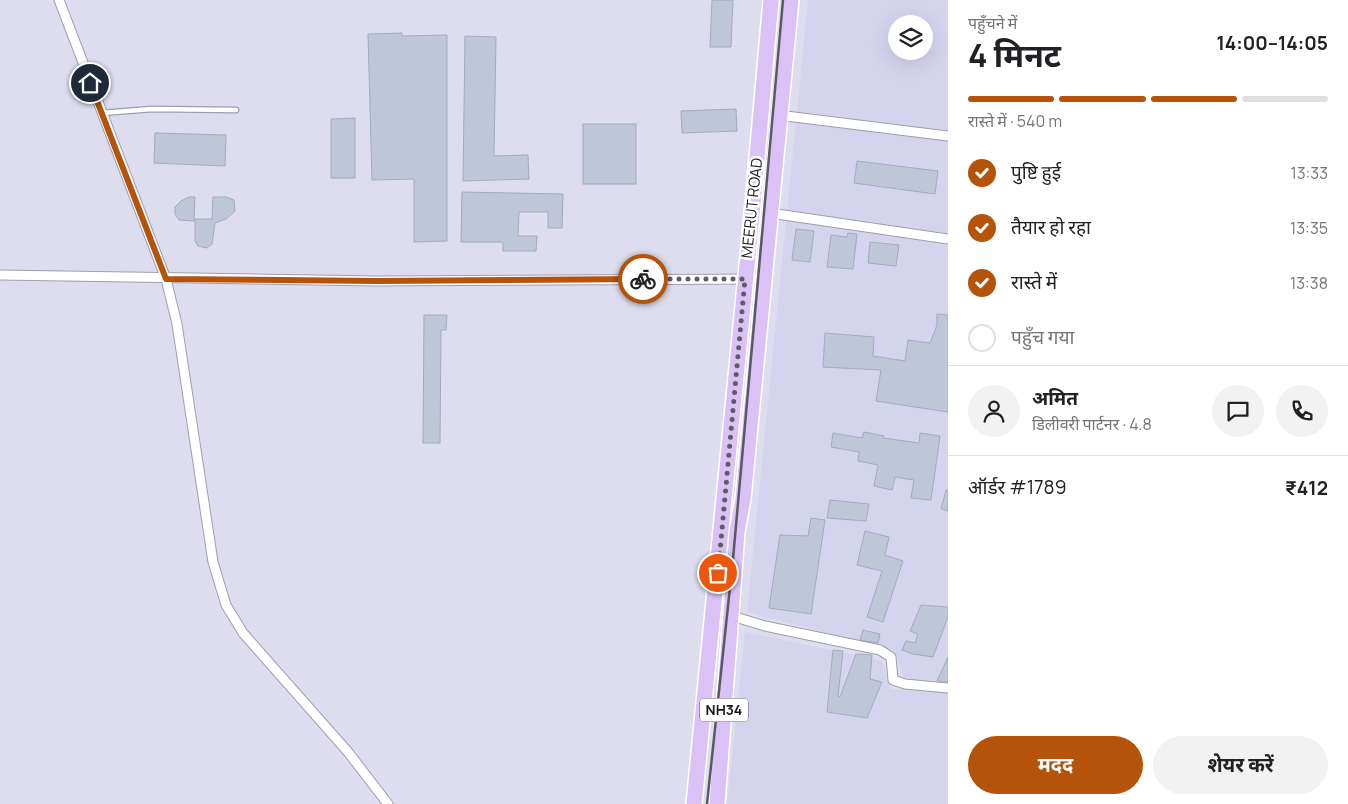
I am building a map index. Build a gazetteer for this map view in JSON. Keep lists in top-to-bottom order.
{
  "streets": {
    "highway": ["MEERUT ROAD", "NH34"]
  },
  "page": {
    "heading": ["4 मिनट", "पहुँचने में", "14:00–14:05"],
    "panel": [
      "अमित",
      "डिलीवरी पार्टनर · 4.8",
      "ऑर्डर #1789",
      "₹412"
    ],
    "bar": "रास्ते में · 540 m",
    "list": [
      ["पुष्टि हुई", "13:33"],
      ["तैयार हो रहा", "13:35"],
      ["रास्ते में", "13:38"],
      "पहुँच गया"
    ],
    "buttons": ["मदद", "शेयर करें"]
  }
}
